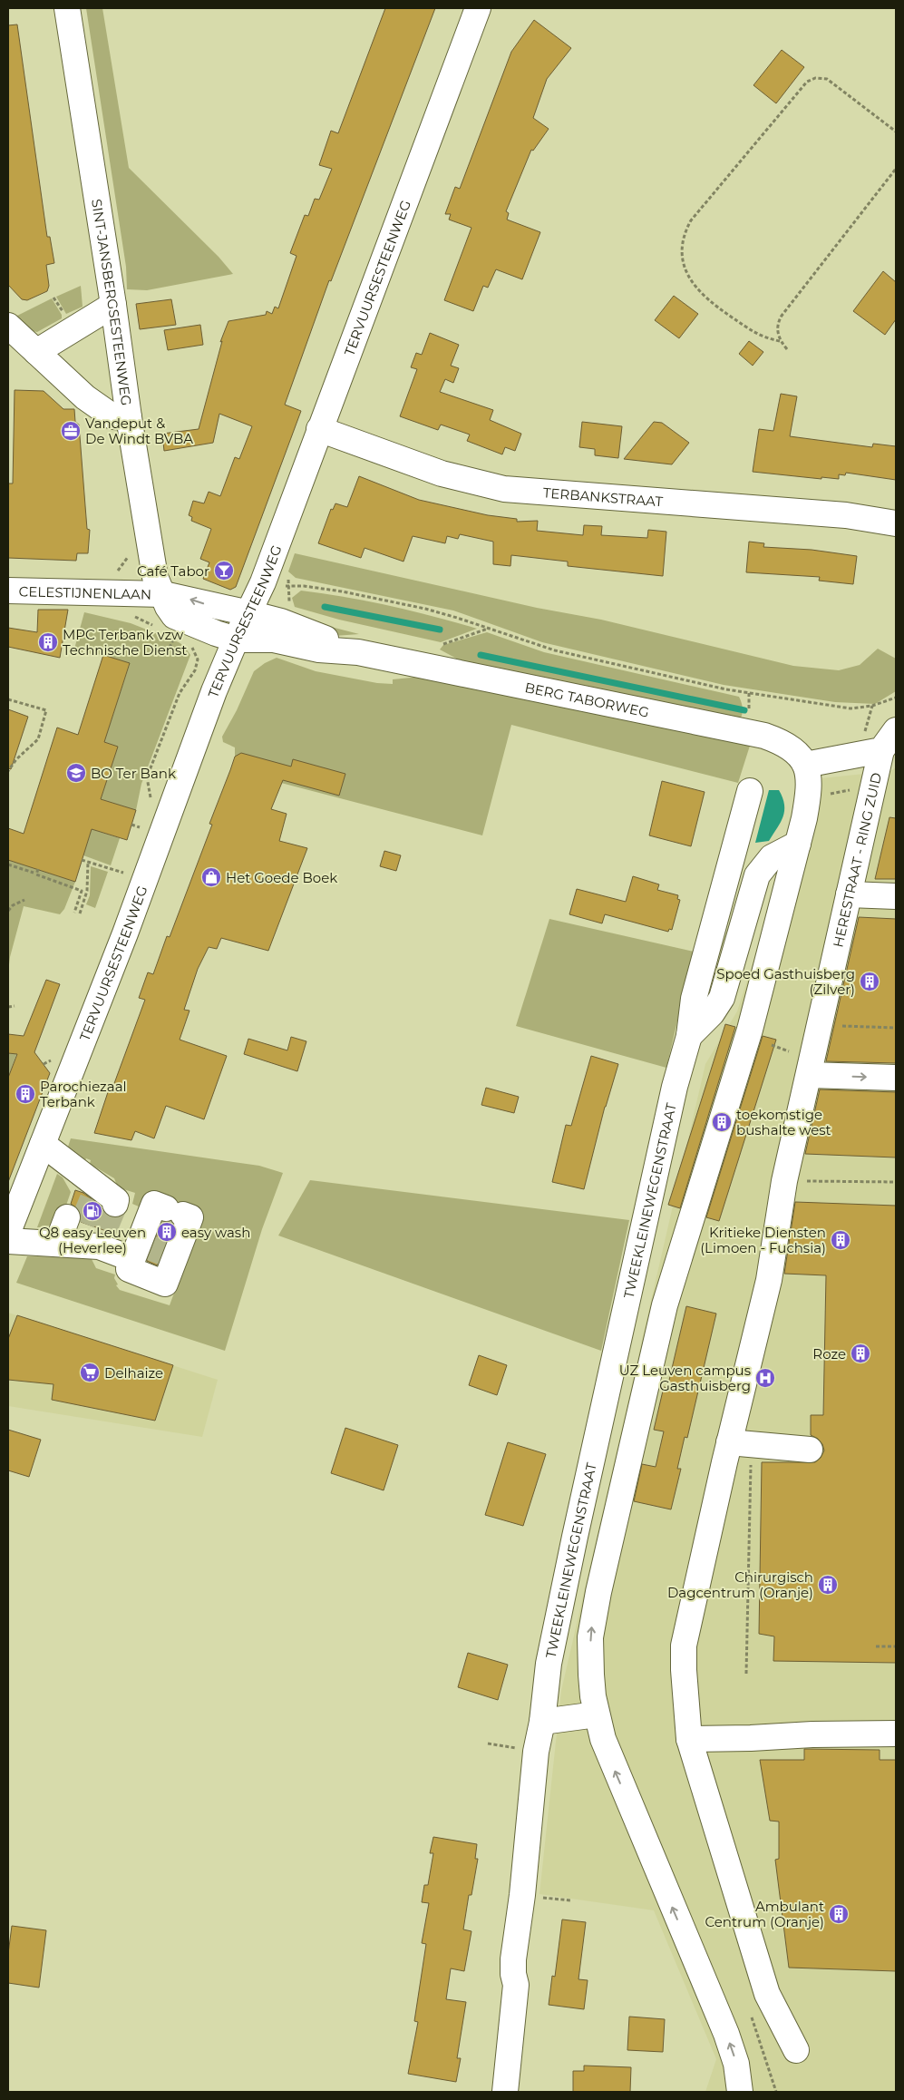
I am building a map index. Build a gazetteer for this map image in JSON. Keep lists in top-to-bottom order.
{
  "streets": {
    "street": [
      "TERVUURSESTEENWEG",
      "SINT-JANSBERGSESTEENWEG",
      "TERBANKSTRAAT",
      "CELESTIJNENLAAN",
      "BERG TABORWEG",
      "HERESTRAAT - RING ZUID",
      "TWEEKLEINEWEGENSTRAAT"
    ]
  },
  "crossings": [
    ["TERVUURSESTEENWEG", "SINT-JANSBERGSESTEENWEG"],
    ["TERVUURSESTEENWEG", "TERBANKSTRAAT"],
    ["TERVUURSESTEENWEG", "BERG TABORWEG"],
    ["SINT-JANSBERGSESTEENWEG", "CELESTIJNENLAAN"],
    ["SINT-JANSBERGSESTEENWEG", "BERG TABORWEG"]
  ],
  "places": {
    "office": ["Vandeput & De Windt BVBA"],
    "bar": ["Café Tabor"],
    "building": [
      "MPC Terbank vzw Technische Dienst",
      "Spoed Gasthuisberg (Zilver)",
      "Parochiezaal Terbank",
      "toekomstige bushalte west",
      "easy wash",
      "Kritieke Diensten (Limoen - Fuchsia)",
      "Roze",
      "Chirurgisch Dagcentrum (Oranje)",
      "Ambulant Centrum (Oranje)"
    ],
    "school or university": ["BO Ter Bank"],
    "shop": ["Het Goede Boek"],
    "fuel station": ["Q8 easy Leuven (Heverlee)"],
    "supermarket": ["Delhaize"],
    "hospital": ["UZ Leuven campus Gasthuisberg"]
  }
}
